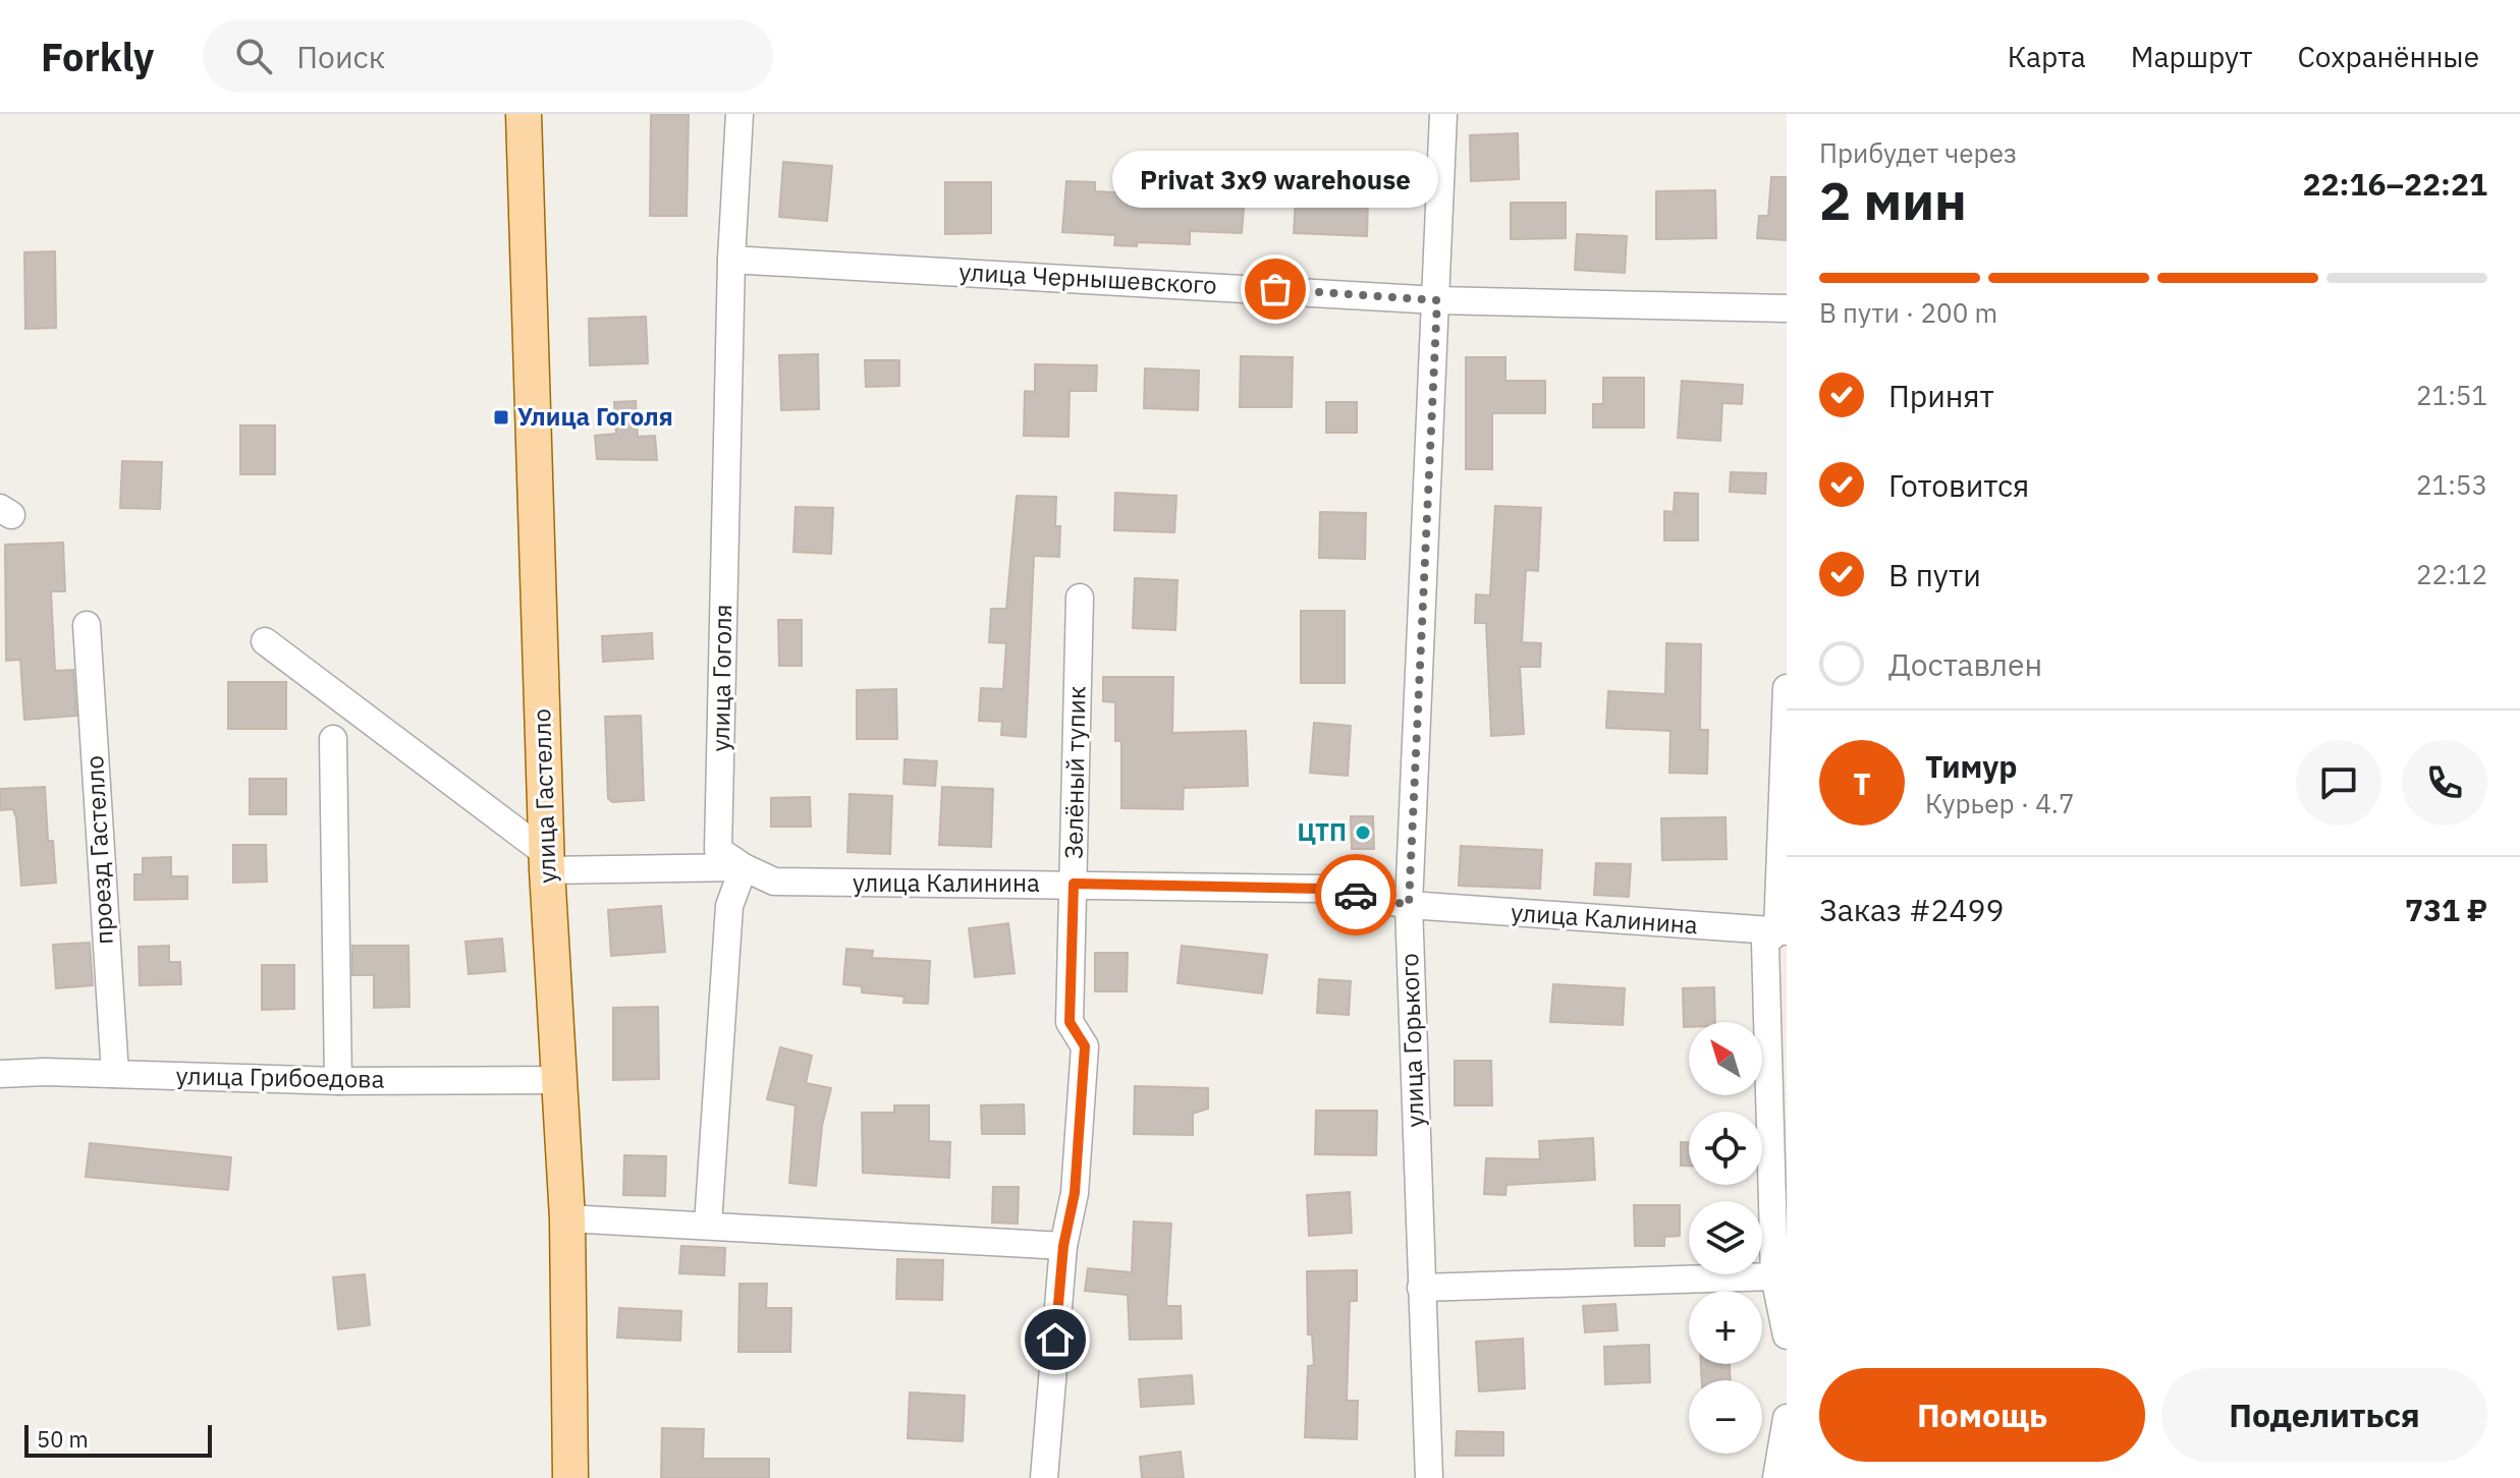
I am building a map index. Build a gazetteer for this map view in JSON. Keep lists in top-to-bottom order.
{
  "streets": {
    "main road": ["улица Гастелло"],
    "street": [
      "улица Чернышевского",
      "улица Гоголя",
      "Зелёный тупик",
      "проезд Гастелло",
      "улица Калинина",
      "улица Горького",
      "улица Грибоедова"
    ]
  },
  "crossings": [
    ["улица Чернышевского", "улица Гоголя"],
    ["улица Чернышевского", "улица Горького"],
    ["улица Гоголя", "улица Калинина"],
    ["Зелёный тупик", "улица Калинина"],
    ["улица Гастелло", "улица Калинина"],
    ["улица Гастелло", "улица Грибоедова"],
    ["проезд Гастелло", "улица Грибоедова"],
    ["улица Калинина", "улица Горького"]
  ],
  "places": {
    "other": ["Privat 3x9 warehouse", "ЦТП"],
    "transit": ["Улица Гоголя"]
  },
  "scale_bar": "50 m",
  "north": "top left",
  "page": {
    "header": "Forkly",
    "search": "Поиск",
    "nav": ["Карта", "Маршрут", "Сохранённые"],
    "heading": ["2 мин", "Прибудет через", "22:16–22:21"],
    "panel": [
      "Тимур",
      "Курьер · 4.7",
      "Заказ #2499",
      "731 ₽"
    ],
    "bubble": "Privat 3x9 warehouse",
    "bar": "В пути · 200 m",
    "list": [
      ["Принят", "21:51"],
      ["Готовится", "21:53"],
      ["В пути", "22:12"],
      "Доставлен"
    ],
    "round": "Т",
    "map_buttons": ["+", "−"],
    "buttons": ["Помощь", "Поделиться"],
    "scale": "50 m"
  }
}
